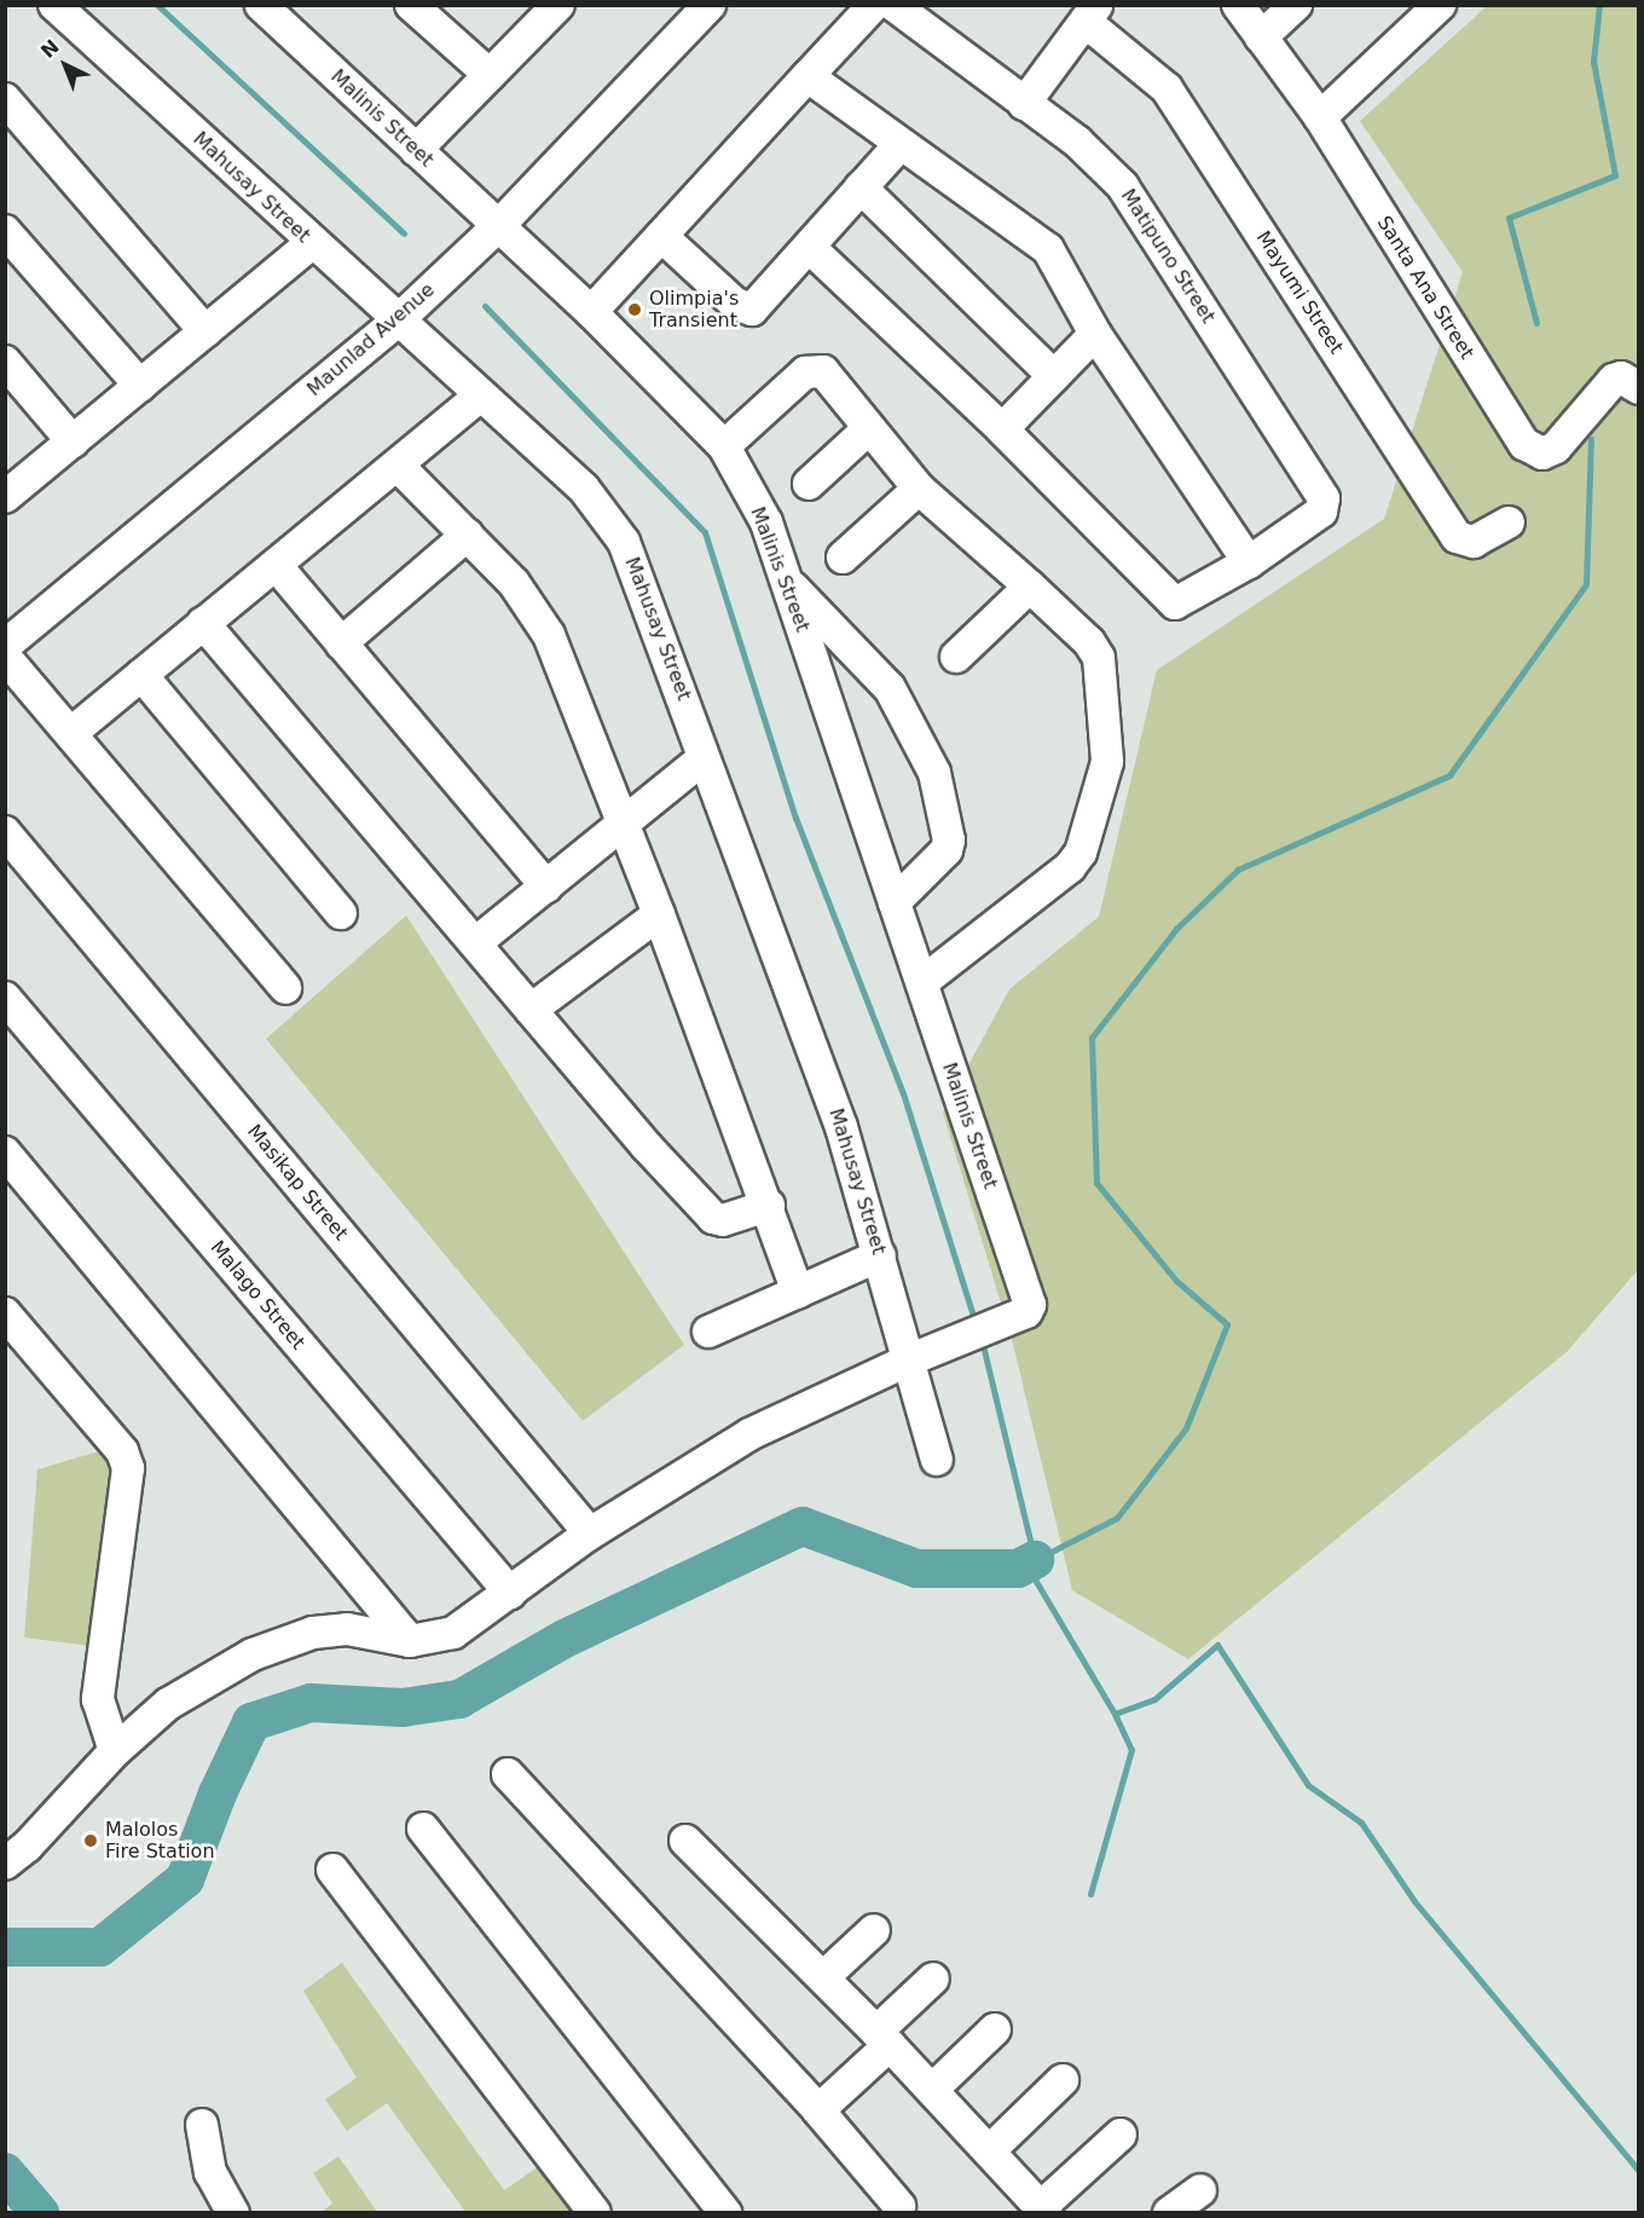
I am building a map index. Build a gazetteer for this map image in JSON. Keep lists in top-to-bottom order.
{
  "streets": {
    "street": [
      "Malinis Street",
      "Mahusay Street",
      "Matipuno Street",
      "Santa Ana Street",
      "Mayumi Street",
      "Maunlad Avenue",
      "Masikap Street",
      "Malago Street"
    ]
  },
  "crossings": [
    ["Malinis Street", "Mahusay Street"],
    ["Malinis Street", "Maunlad Avenue"],
    ["Mahusay Street", "Maunlad Avenue"]
  ],
  "places": ["Olimpia's Transient", "Malolos Fire Station"],
  "north": "top left"
}
